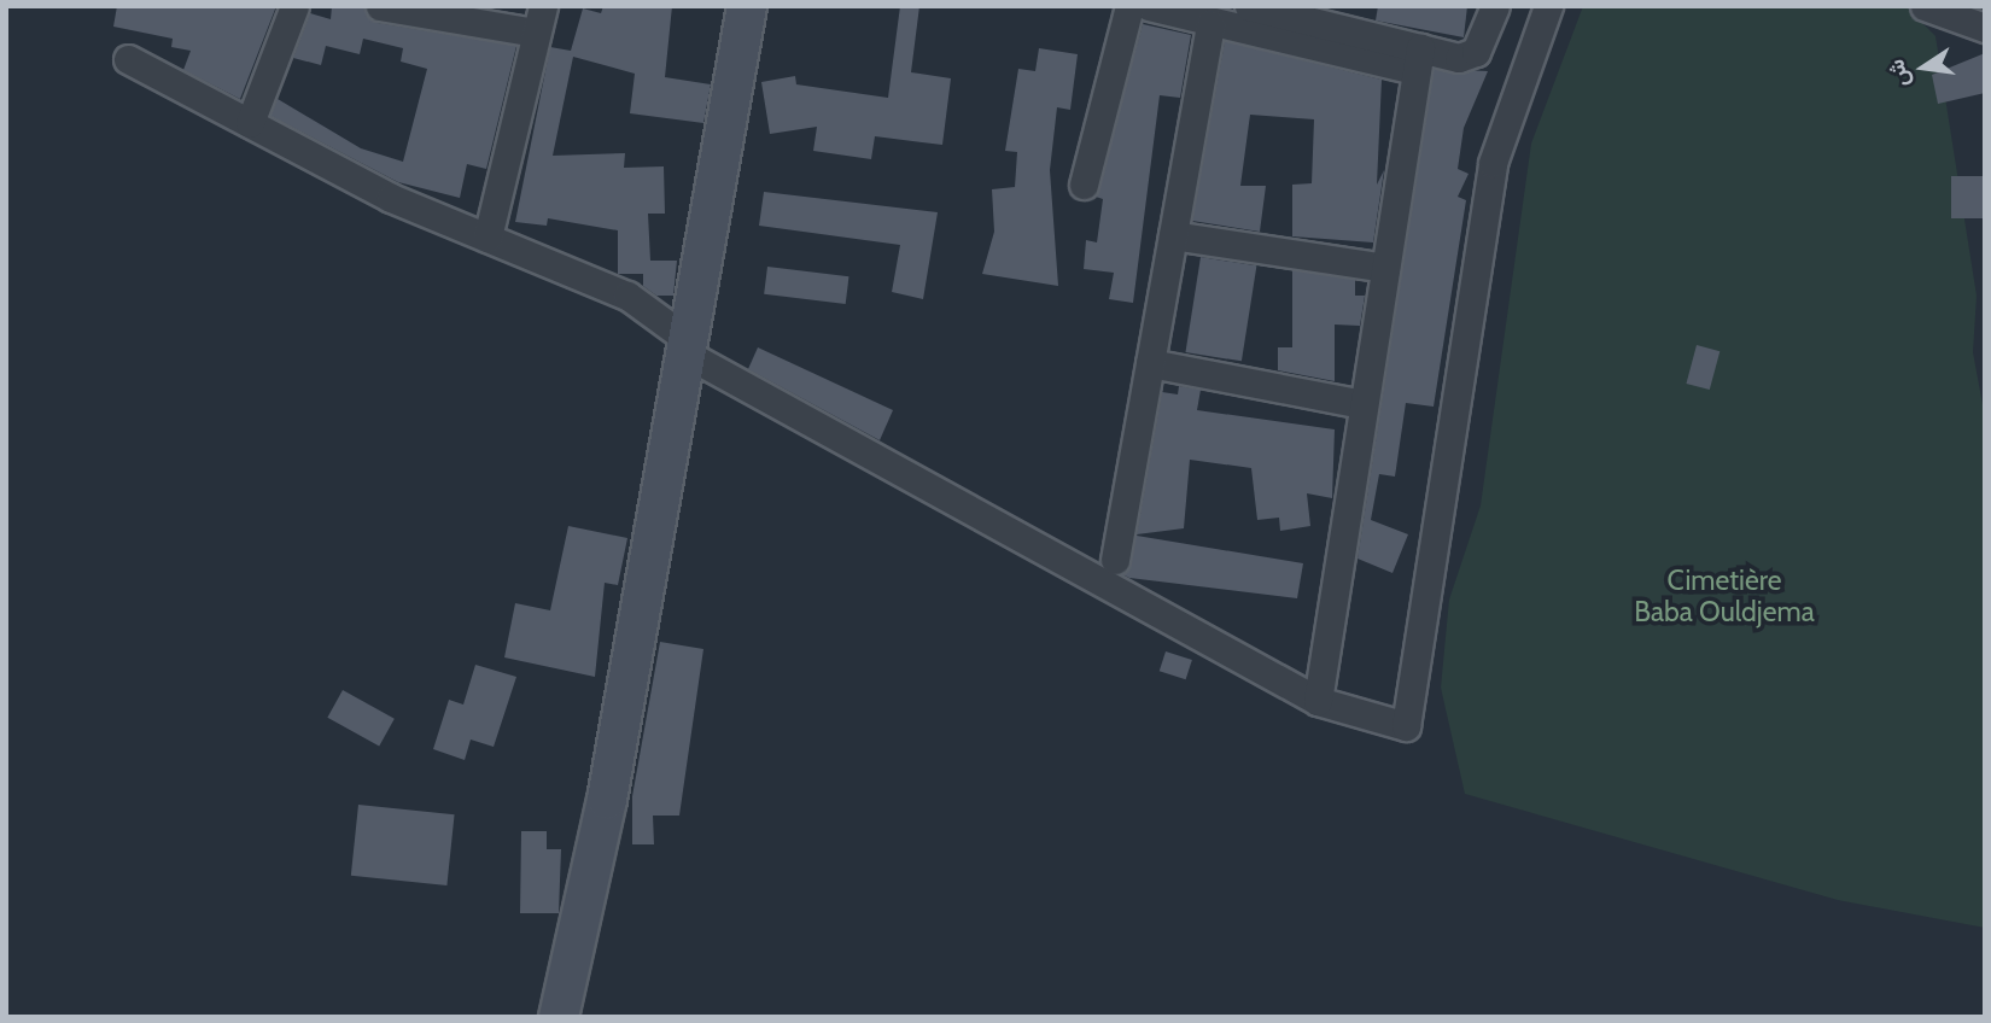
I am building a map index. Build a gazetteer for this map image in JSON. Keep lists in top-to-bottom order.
{
  "parks": ["Cimetière Baba Ouldjema"],
  "north": "left"
}
